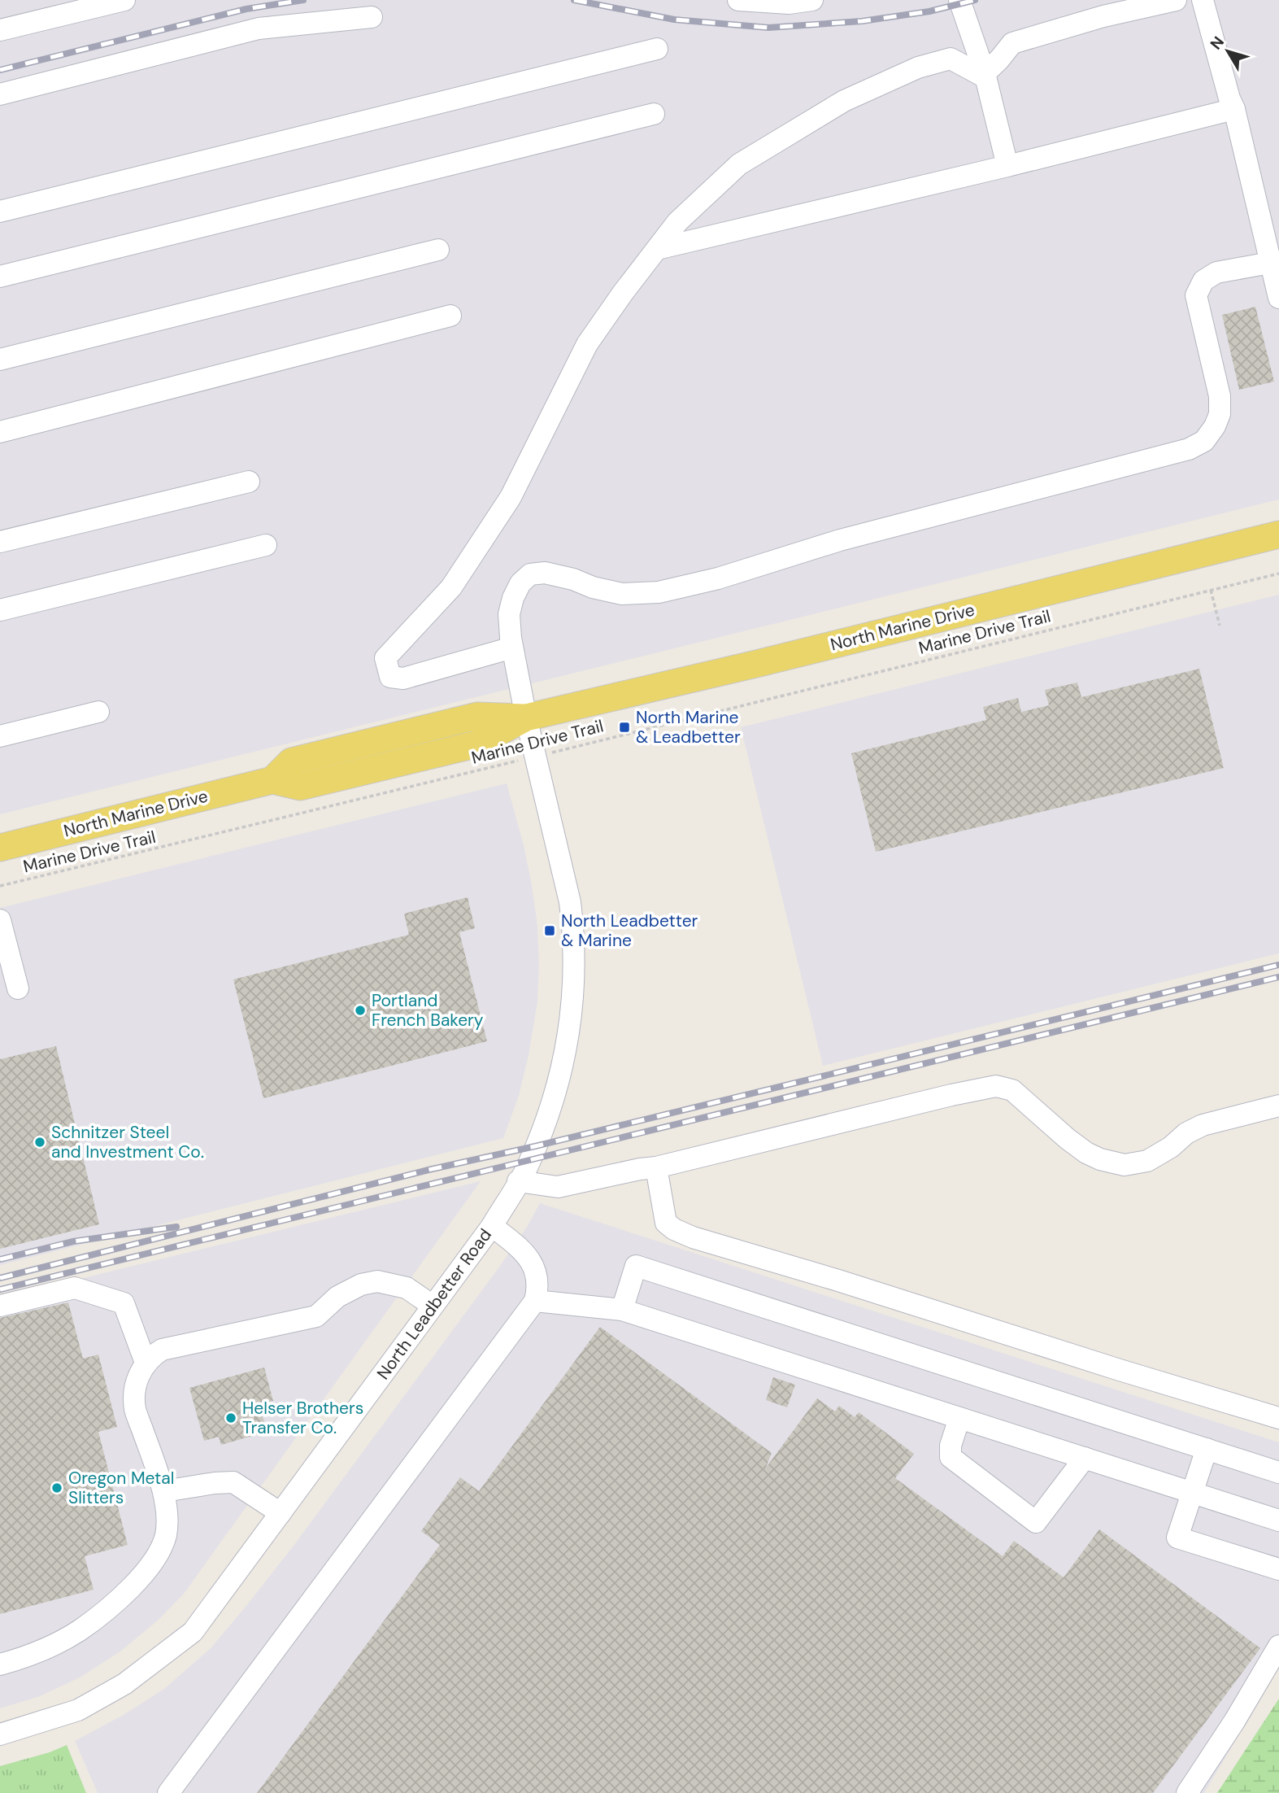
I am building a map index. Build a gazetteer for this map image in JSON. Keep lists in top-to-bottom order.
{
  "streets": {
    "main road": ["North Marine Drive"],
    "street": ["North Leadbetter Road"],
    "path": ["Marine Drive Trail"]
  },
  "crossings": [
    ["North Marine Drive", "North Leadbetter Road"],
    ["Marine Drive Trail", "North Leadbetter Road"]
  ],
  "places": {
    "transit": ["North Marine & Leadbetter", "North Leadbetter & Marine"],
    "other": [
      "Portland French Bakery",
      "Schnitzer Steel and Investment Co.",
      "Helser Brothers Transfer Co.",
      "Oregon Metal Slitters"
    ]
  },
  "north": "top left"
}
